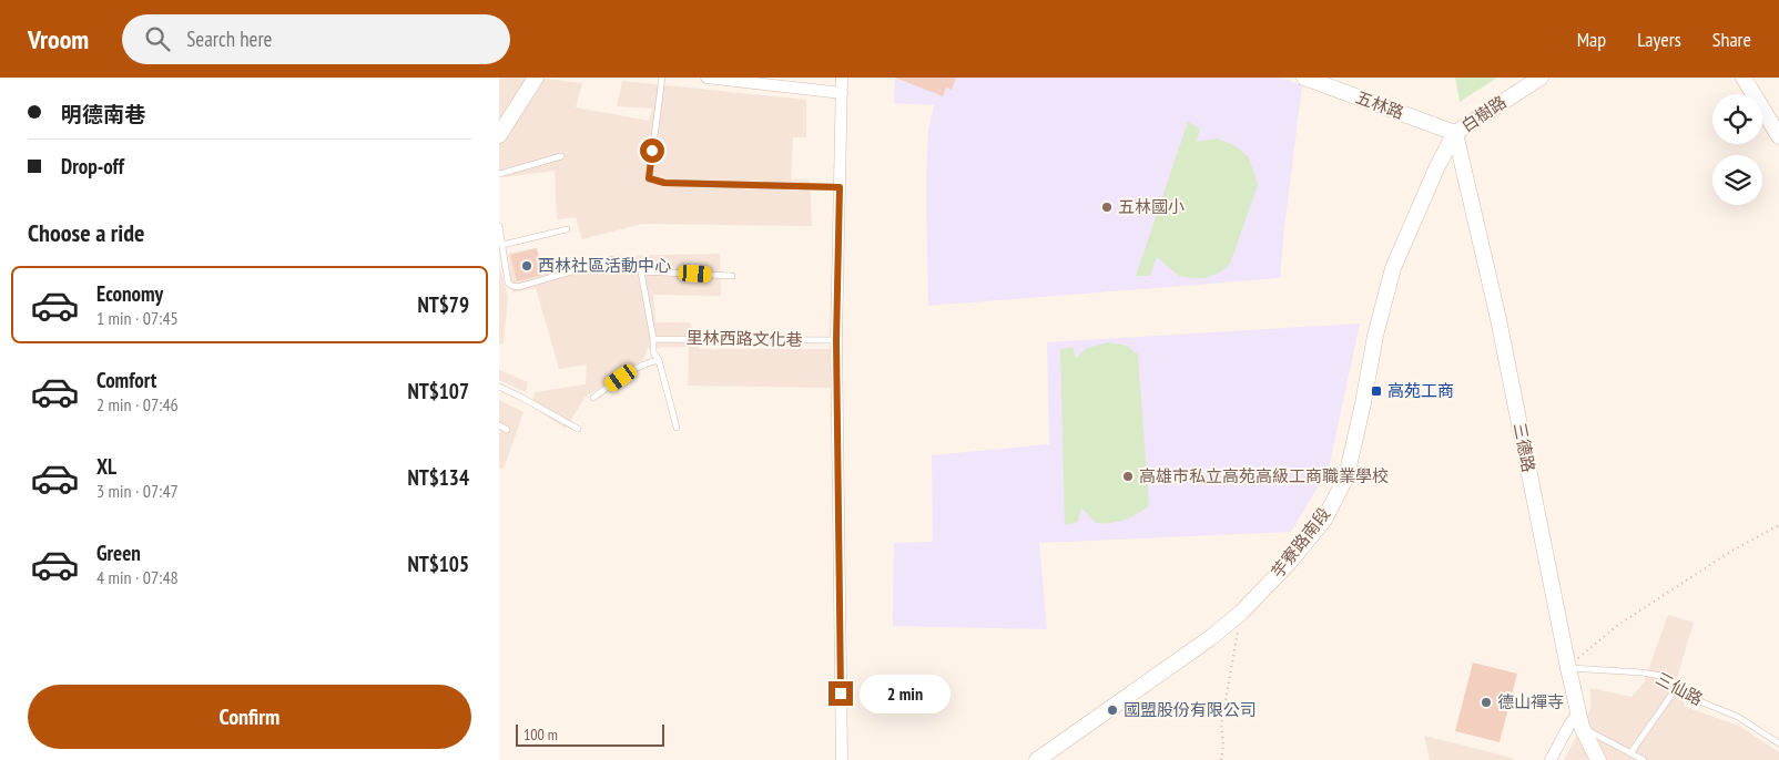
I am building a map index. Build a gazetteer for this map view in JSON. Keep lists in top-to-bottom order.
{
  "streets": {
    "street": [
      "五林路",
      "白樹路",
      "三德路",
      "芋寮路南段"
    ],
    "lane": ["里林西路文化巷", "三仙路"]
  },
  "crossings": [
    ["五林路", "白樹路"],
    ["五林路", "三德路"],
    ["五林路", "芋寮路南段"],
    ["白樹路", "三德路"],
    ["白樹路", "芋寮路南段"],
    ["三德路", "芋寮路南段"],
    ["三德路", "三仙路"]
  ],
  "places": {
    "other": [
      "五林國小",
      "西林社區活動中心",
      "高雄市私立高苑高級工商職業學校",
      "德山禪寺",
      "國盟股份有限公司"
    ],
    "transit": ["高苑工商"]
  },
  "scale_bar": "100 m",
  "page": {
    "header": "Vroom",
    "search": "Search here",
    "nav": ["Map", "Layers", "Share"],
    "banner": ["明德南巷", "Drop-off"],
    "heading": "Choose a ride",
    "list": [
      {
        "name": "Economy",
        "note": "1 min · 07:45",
        "value": "NT$79"
      },
      {
        "name": "Comfort",
        "note": "2 min · 07:46",
        "value": "NT$107"
      },
      {
        "name": "XL",
        "note": "3 min · 07:47",
        "value": "NT$134"
      },
      {
        "name": "Green",
        "note": "4 min · 07:48",
        "value": "NT$105"
      }
    ],
    "buttons": "Confirm",
    "bubble": "2 min",
    "scale": "100 m"
  }
}
